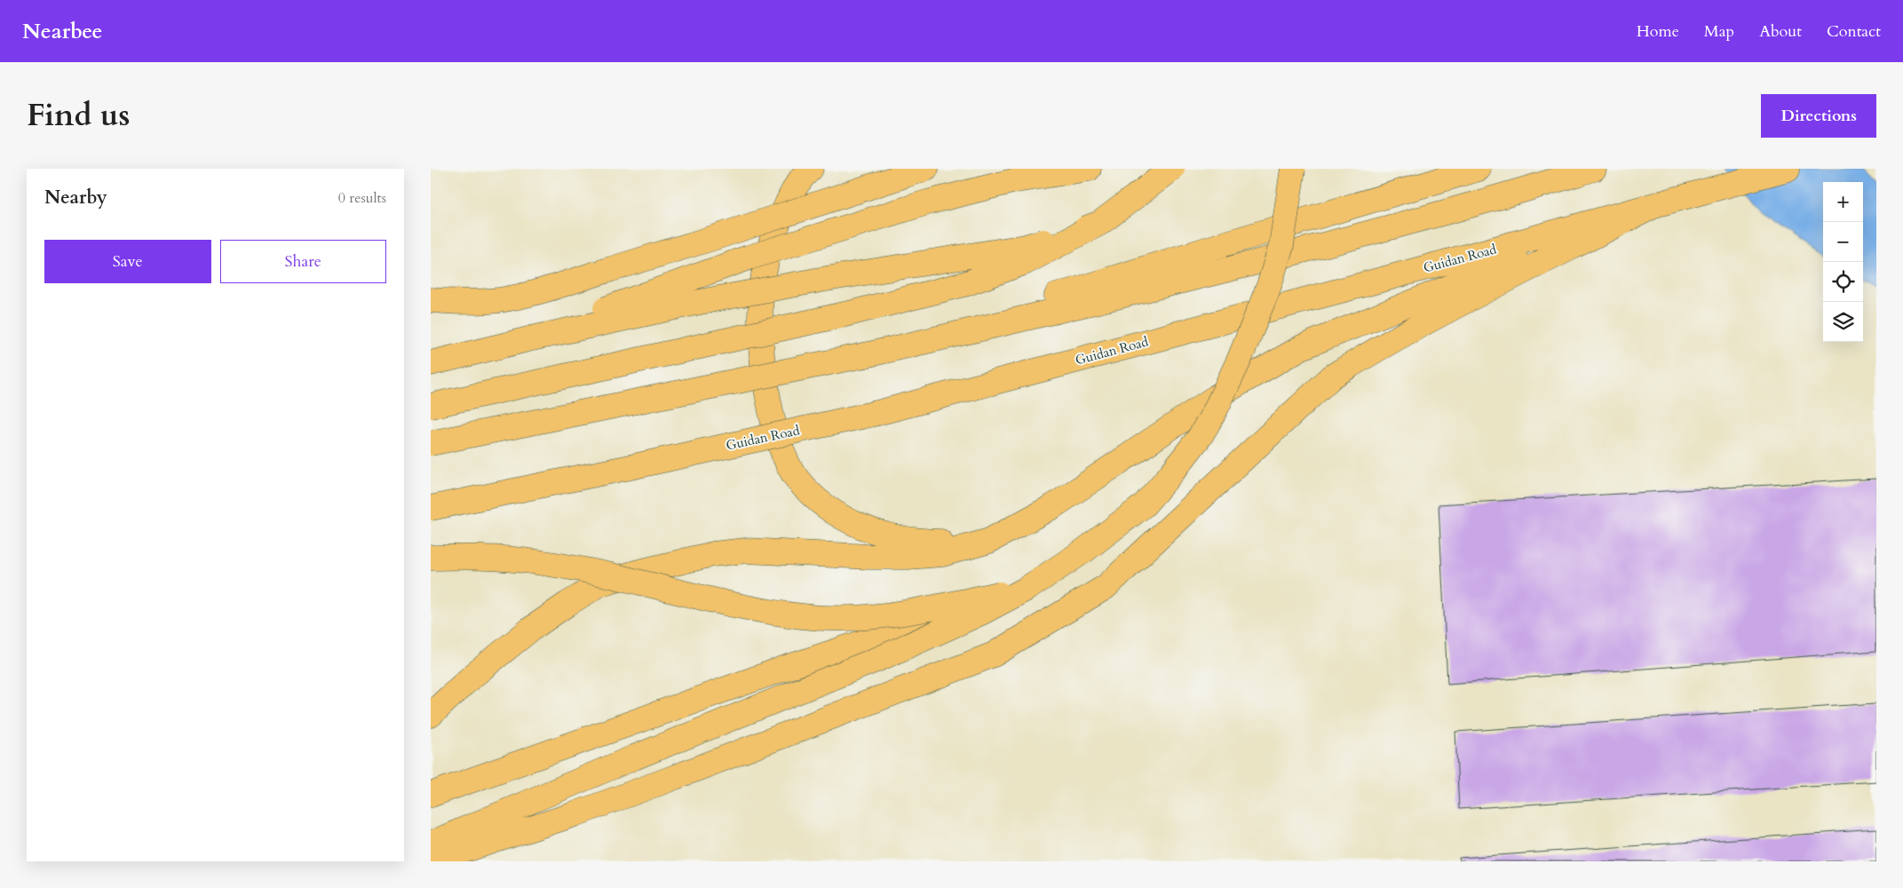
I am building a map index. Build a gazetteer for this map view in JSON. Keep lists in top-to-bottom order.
{
  "streets": {
    "highway": ["Guidan Road"]
  },
  "page": {
    "header": "Nearbee",
    "nav": [
      "Home",
      "Map",
      "About",
      "Contact"
    ],
    "title": "Find us",
    "buttons": [
      "Directions",
      ["Save", "Share"]
    ],
    "heading": ["Nearby", "0 results"],
    "map_buttons": ["+", "−"]
  }
}
